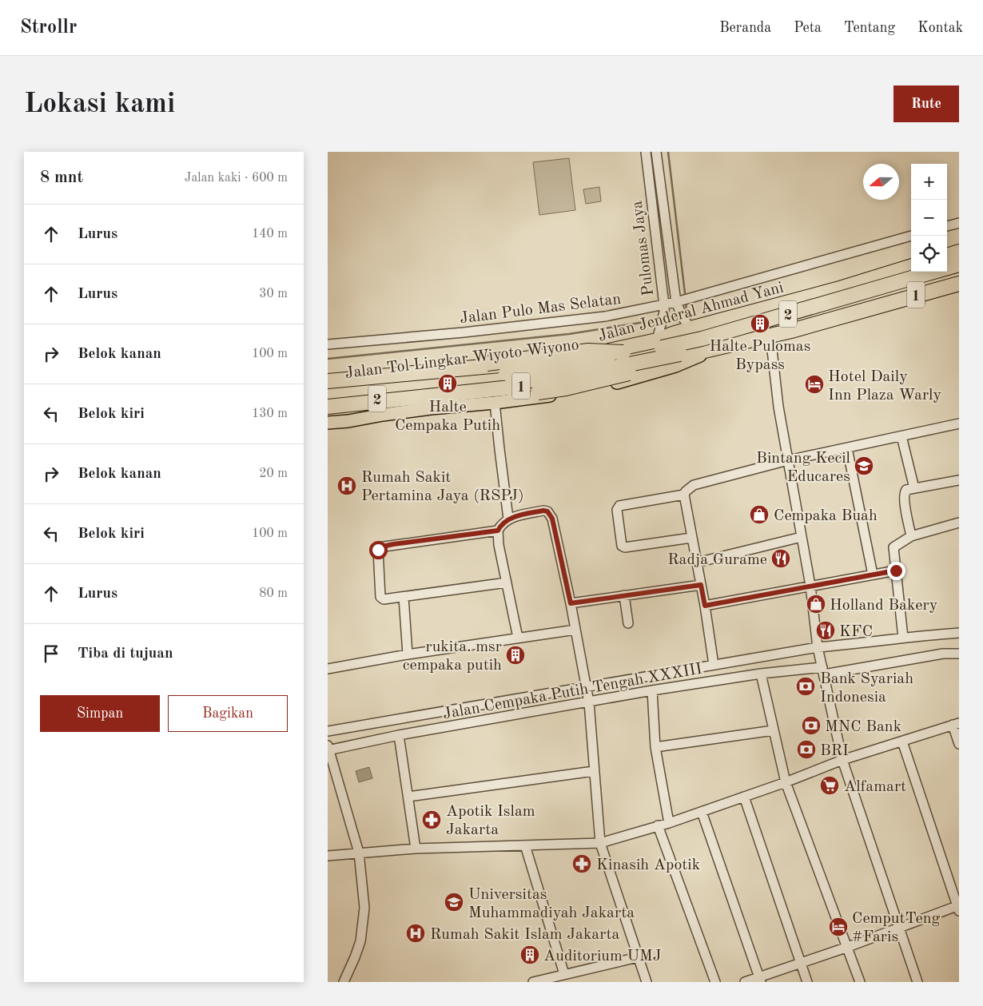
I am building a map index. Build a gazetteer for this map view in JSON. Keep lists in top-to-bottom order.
{
  "streets": {
    "highway": [
      "1",
      "Jalan Jenderal Ahmad Yani",
      "2",
      "Jalan Tol Lingkar Wiyoto Wiyono"
    ],
    "street": ["Pulomas Jaya", "Jalan Pulo Mas Selatan", "Jalan Cempaka Putih Tengah XXXIII"]
  },
  "crossings": [
    ["Pulomas Jaya", "Jalan Pulo Mas Selatan"],
    ["Pulomas Jaya", "Jalan Jenderal Ahmad Yani"],
    ["1", "Jalan Tol Lingkar Wiyoto Wiyono"],
    ["2", "Jalan Tol Lingkar Wiyoto Wiyono"]
  ],
  "places": {
    "building": [
      "Halte Pulomas Bypass",
      "Halte Cempaka Putih",
      "rukita. msr cempaka putih",
      "Auditorium UMJ"
    ],
    "hotel": ["Hotel Daily Inn Plaza Warly", "CemputTeng #Faris"],
    "school or university": ["Bintang Kecil Educares", "Universitas Muhammadiyah Jakarta"],
    "hospital": ["Rumah Sakit Pertamina Jaya (RSPJ)", "Rumah Sakit Islam Jakarta"],
    "shop": ["Cempaka Buah", "Holland Bakery"],
    "restaurant": ["Radja Gurame", "KFC"],
    "bank": ["Bank Syariah Indonesia", "MNC Bank", "BRI"],
    "supermarket": ["Alfamart"],
    "pharmacy": ["Apotik Islam Jakarta", "Kinasih Apotik"]
  },
  "north": "left",
  "page": {
    "header": "Strollr",
    "nav": [
      "Beranda",
      "Peta",
      "Tentang",
      "Kontak"
    ],
    "buttons": [
      "Rute",
      ["Simpan", "Bagikan"]
    ],
    "title": "Lokasi kami",
    "heading": ["8 mnt", "Jalan kaki · 600 m"],
    "map_buttons": ["+", "−"],
    "list": [
      ["Lurus", "140 m"],
      ["Lurus", "30 m"],
      ["Belok kanan", "100 m"],
      ["Belok kiri", "130 m"],
      ["Belok kanan", "20 m"],
      ["Belok kiri", "100 m"],
      ["Lurus", "80 m"],
      "Tiba di tujuan"
    ]
  }
}
